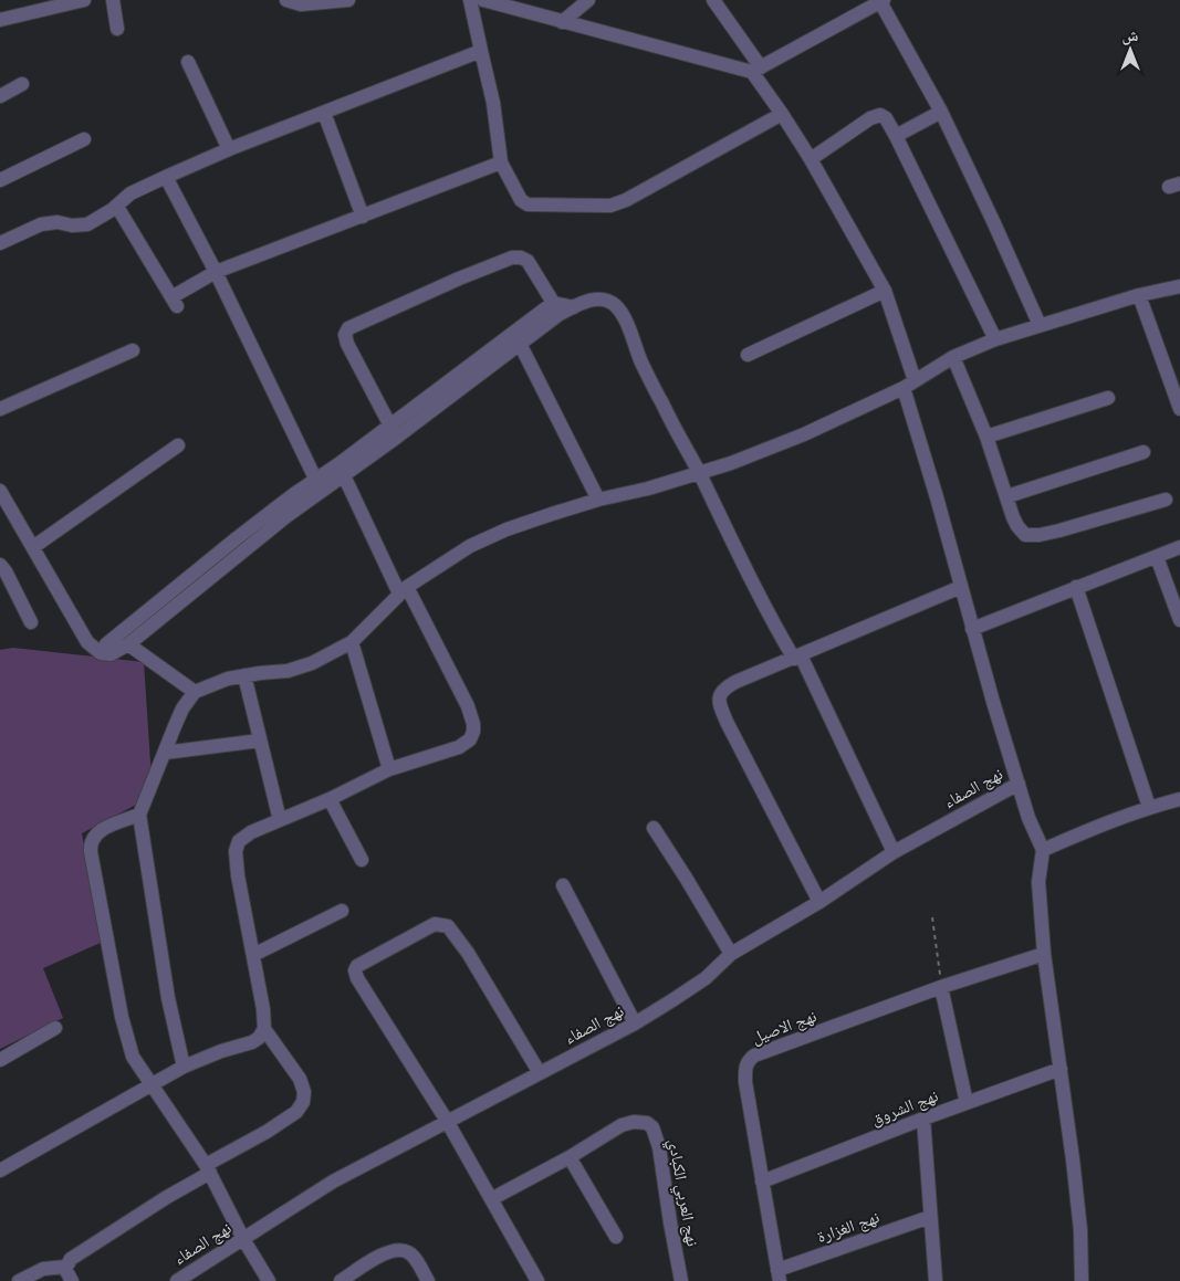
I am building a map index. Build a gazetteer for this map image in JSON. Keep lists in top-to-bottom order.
{
  "streets": {
    "street": [
      "نهج الصفاء",
      "نهج الاصيل",
      "نهج الشروق",
      "نهج العربي الكبادي",
      "نهج الغزارة"
    ]
  },
  "crossings": [
    ["نهج الاصيل", "نهج الشروق"],
    ["نهج الاصيل", "نهج الغزارة"]
  ],
  "north": "top"
}
